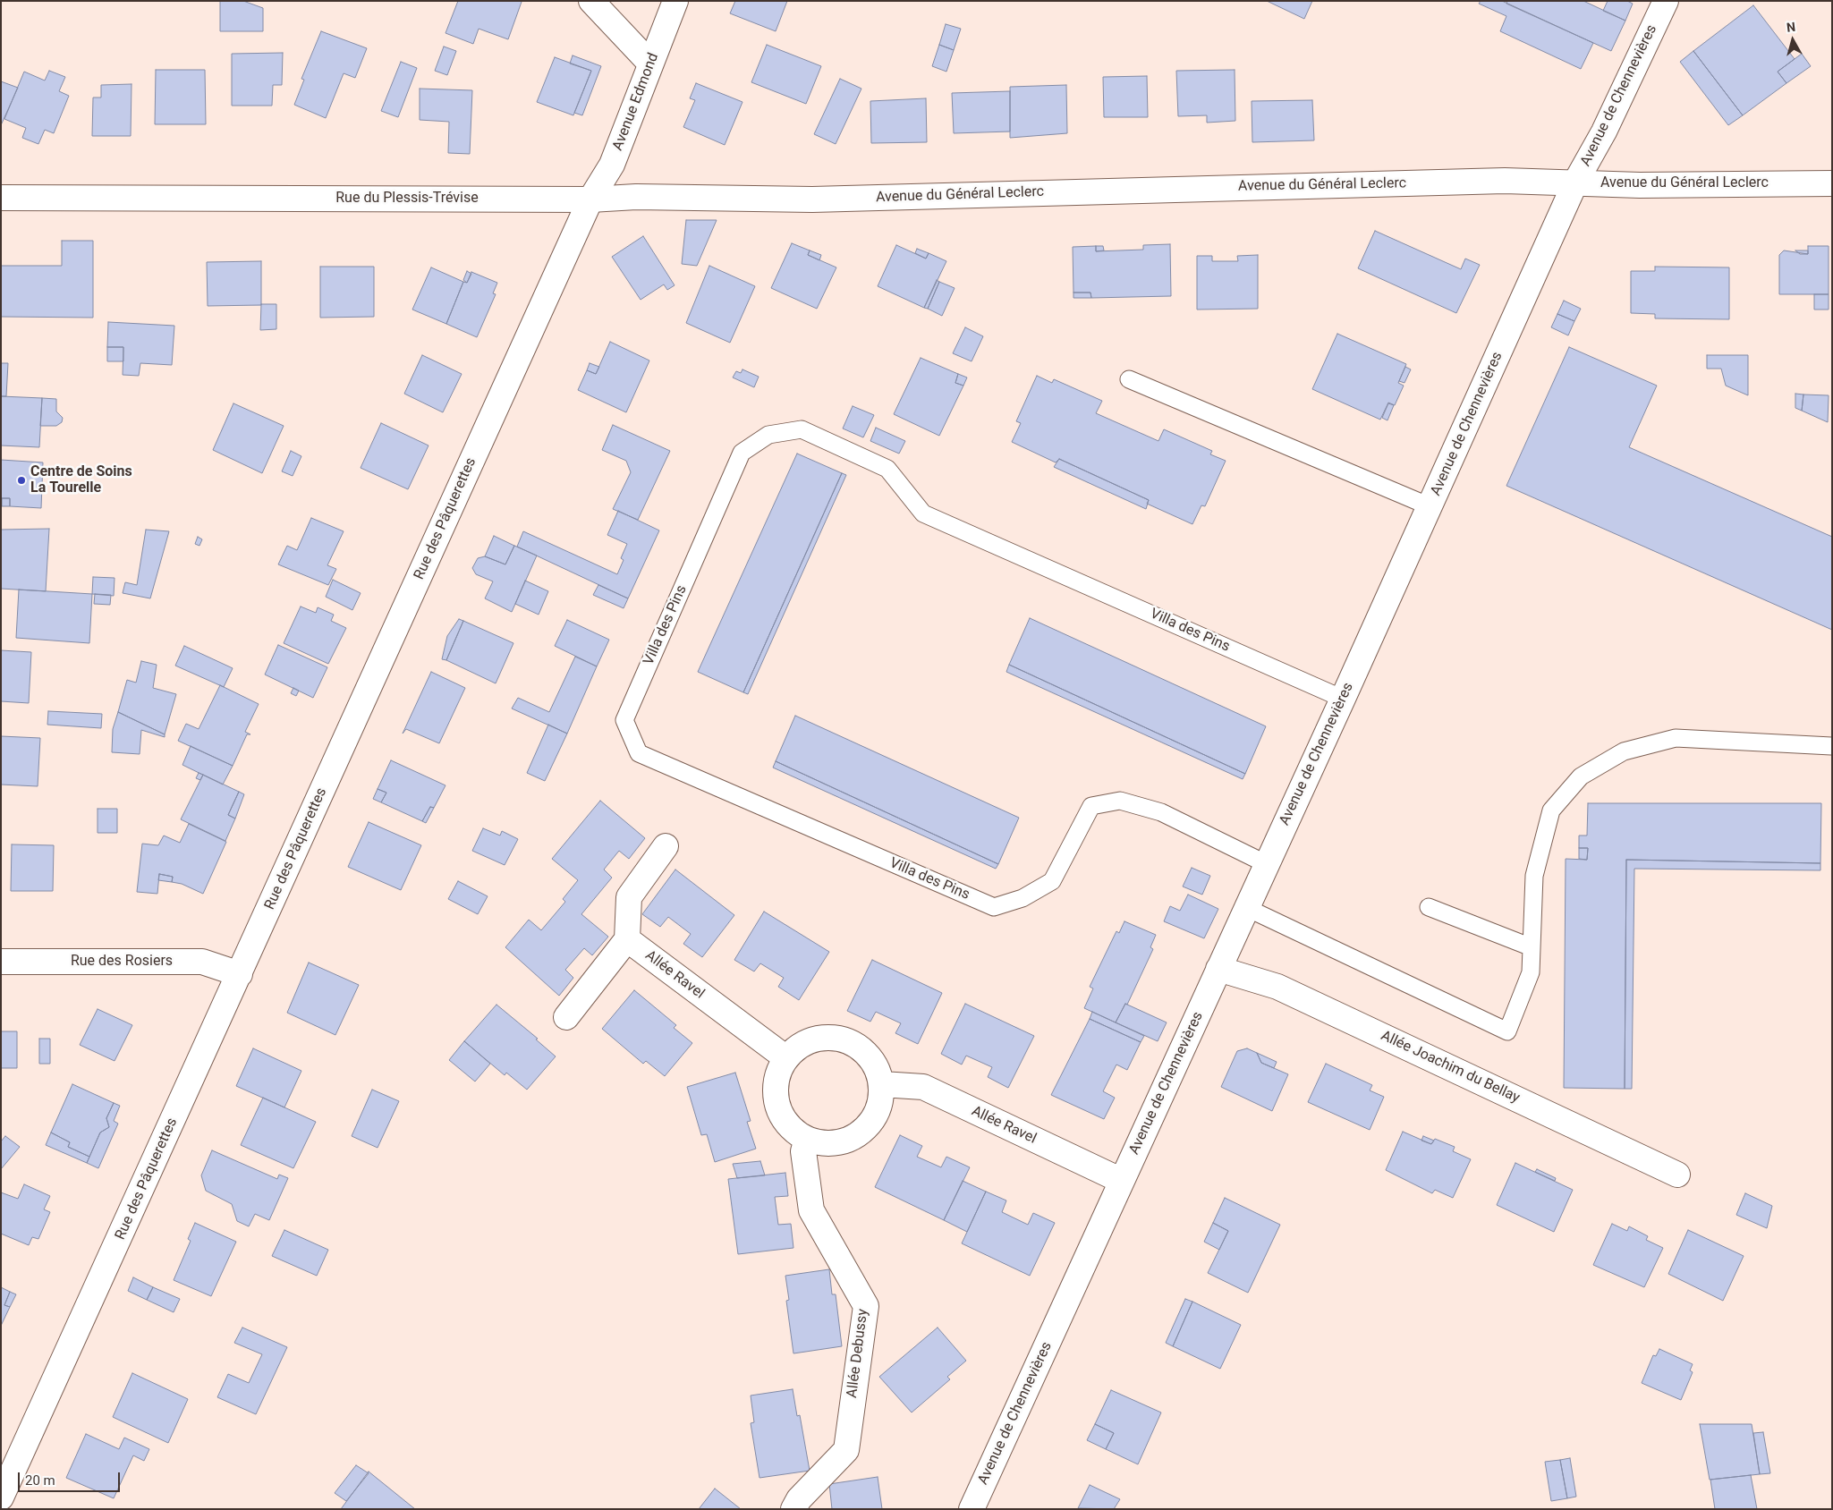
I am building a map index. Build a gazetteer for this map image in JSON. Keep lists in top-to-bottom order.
{
  "streets": {
    "street": [
      "Avenue de Chennevières",
      "Avenue Edmond",
      "Avenue du Général Leclerc",
      "Rue du Plessis-Trévise",
      "Rue des Pâquerettes",
      "Rue des Rosiers",
      "Allée Ravel",
      "Allée Joachim du Bellay",
      "Allée Debussy"
    ],
    "lane": ["Villa des Pins"]
  },
  "crossings": [
    ["Avenue de Chennevières", "Avenue du Général Leclerc"],
    ["Avenue de Chennevières", "Villa des Pins"],
    ["Avenue de Chennevières", "Allée Ravel"],
    ["Avenue de Chennevières", "Allée Joachim du Bellay"],
    ["Avenue Edmond", "Rue du Plessis-Trévise"],
    ["Avenue Edmond", "Rue des Pâquerettes"],
    ["Avenue du Général Leclerc", "Rue du Plessis-Trévise"],
    ["Rue du Plessis-Trévise", "Rue des Pâquerettes"],
    ["Rue des Pâquerettes", "Rue des Rosiers"],
    ["Allée Ravel", "Allée Debussy"]
  ],
  "places": ["Centre de Soins La Tourelle"],
  "scale_bar": "20 m",
  "north": "top"
}
